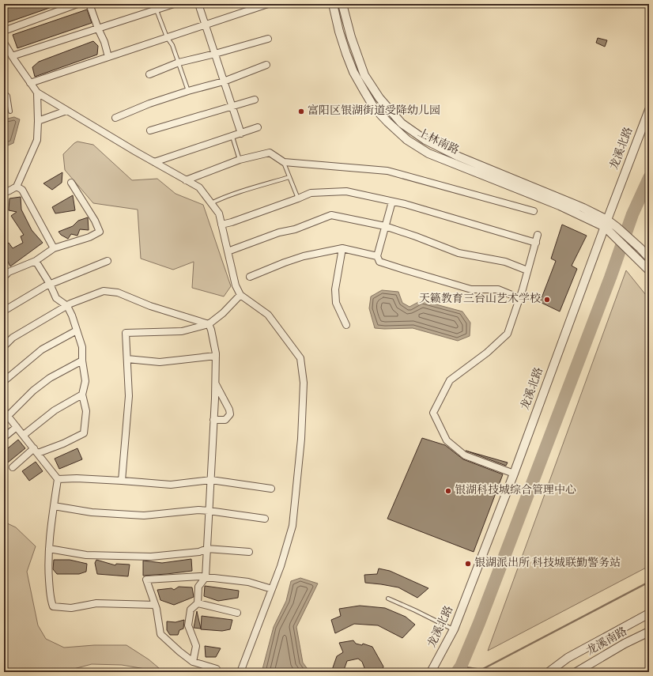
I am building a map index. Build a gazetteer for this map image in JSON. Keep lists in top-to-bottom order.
{
  "streets": {
    "street": ["上林南路", "龙溪北路", "龙溪南路"]
  },
  "crossings": [
    ["上林南路", "龙溪北路"]
  ],
  "places": [
    "富阳区银湖街道受降幼儿园",
    "天籁教育三台山艺术学校",
    "银湖科技城综合管理中心",
    "银湖派出所 科技城联勤警务站"
  ]
}
